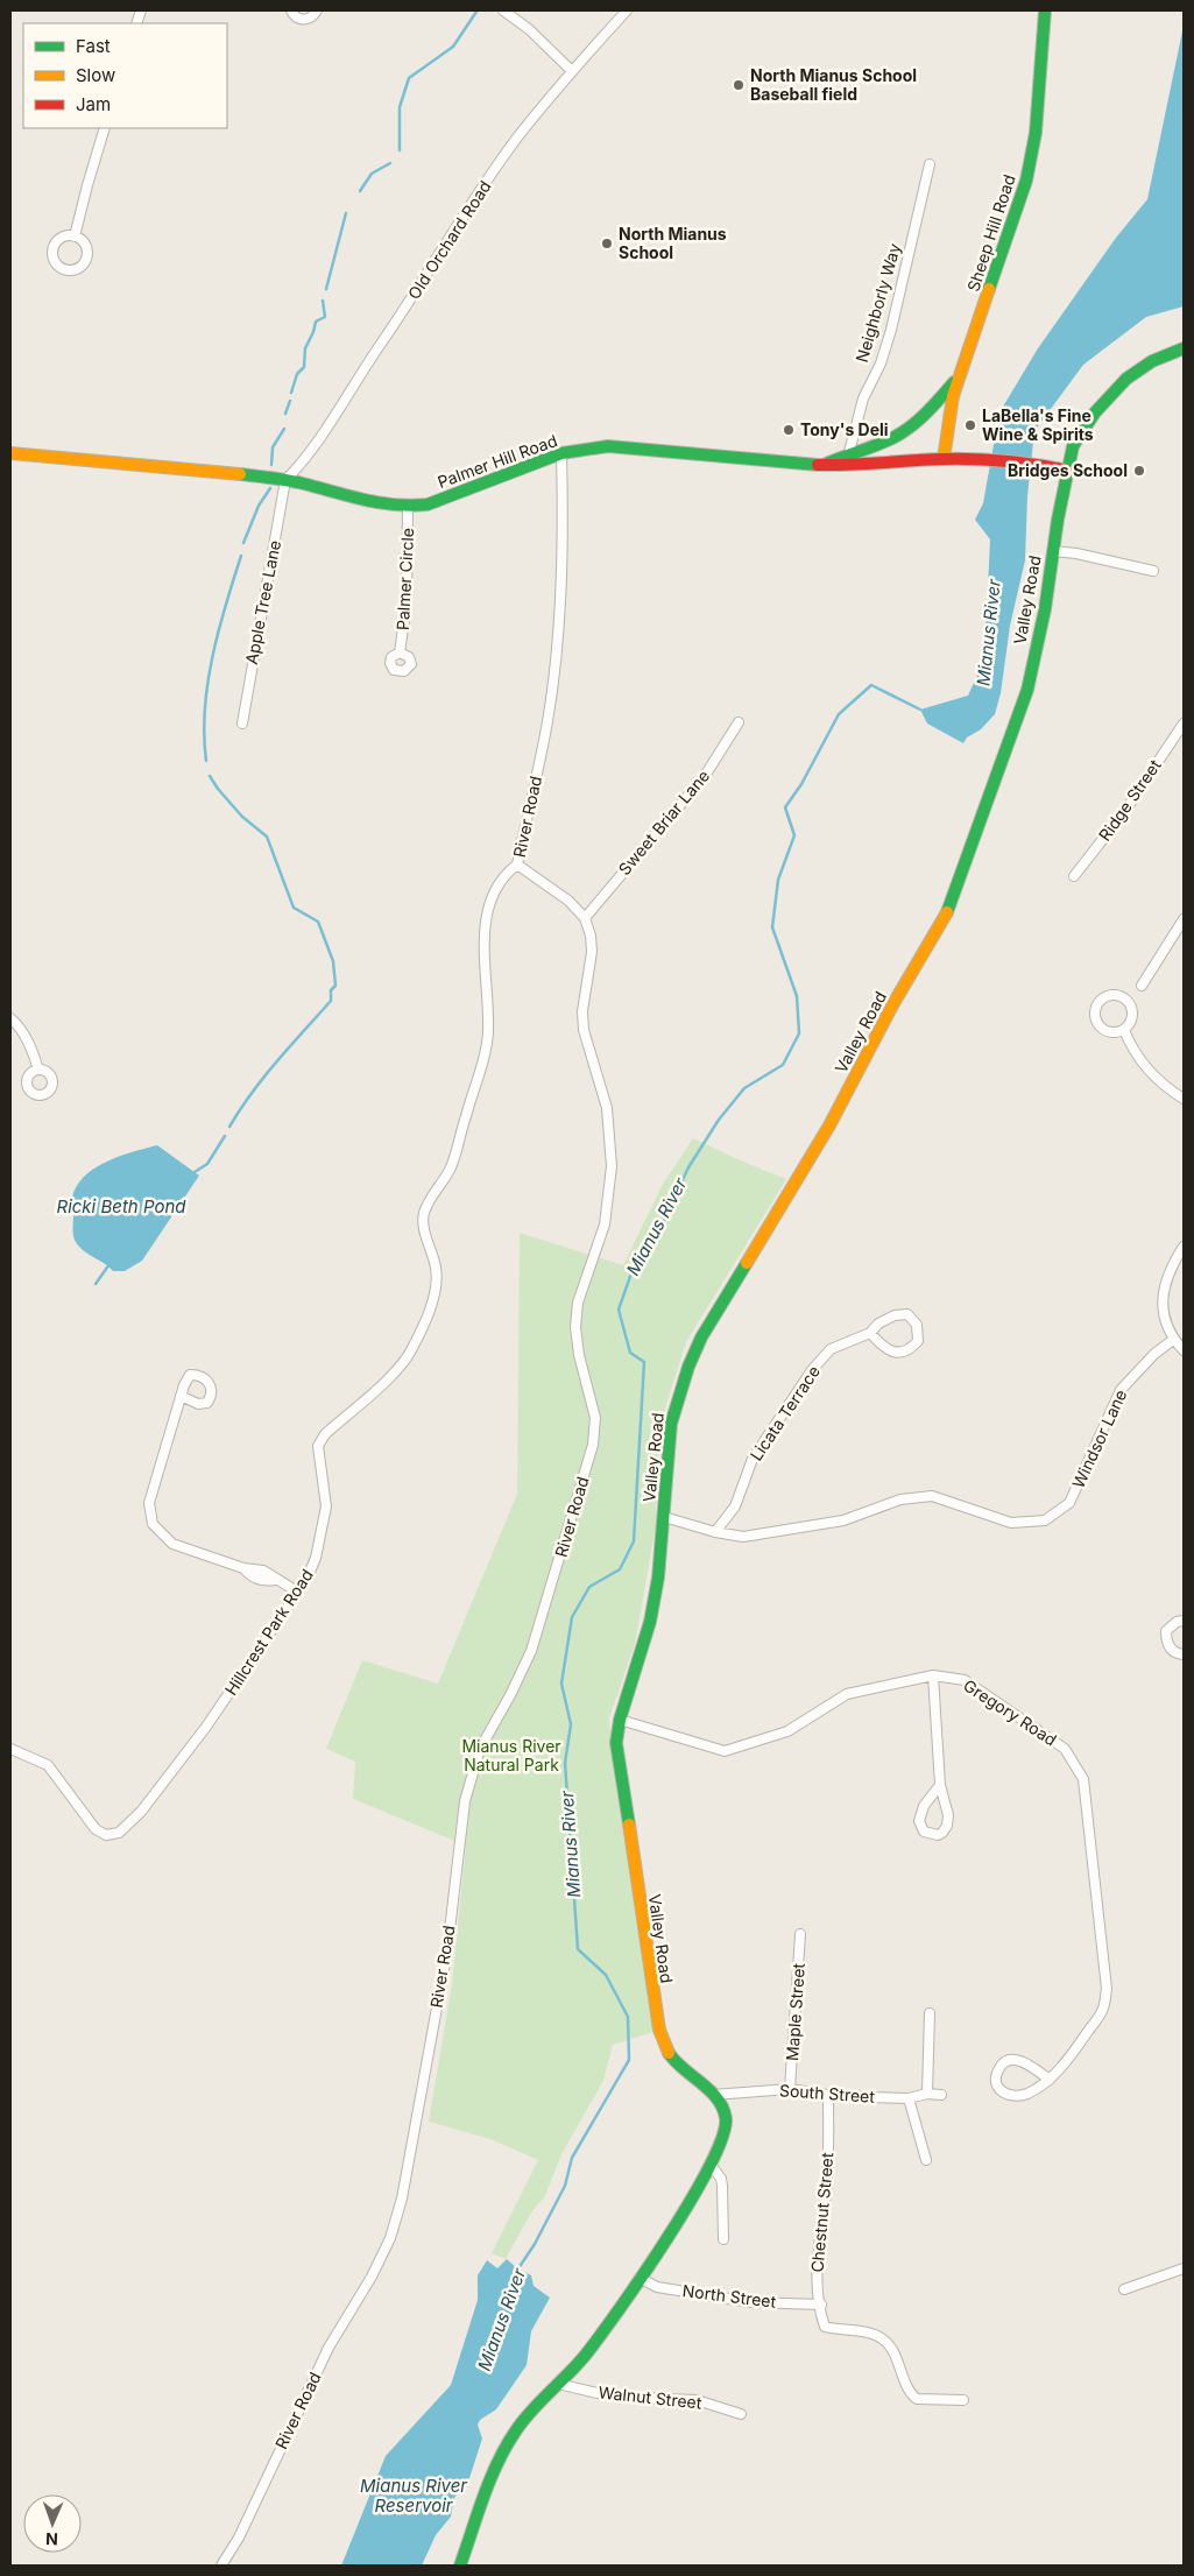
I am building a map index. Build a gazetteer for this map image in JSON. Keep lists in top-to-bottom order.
{
  "streets": {
    "street": [
      "Sheep Hill Road",
      "Old Orchard Road",
      "Neighborly Way",
      "Palmer Hill Road",
      "Palmer Circle",
      "Valley Road",
      "Apple Tree Lane",
      "Ridge Street",
      "River Road",
      "Sweet Briar Lane",
      "Licata Terrace",
      "Windsor Lane",
      "Hillcrest Park Road",
      "Gregory Road",
      "Maple Street",
      "South Street",
      "Chestnut Street",
      "North Street",
      "Walnut Street"
    ]
  },
  "crossings": [
    ["Sheep Hill Road", "Palmer Hill Road"],
    ["Old Orchard Road", "Palmer Hill Road"],
    ["Old Orchard Road", "Apple Tree Lane"],
    ["Palmer Hill Road", "Palmer Circle"],
    ["Palmer Hill Road", "Valley Road"],
    ["Palmer Hill Road", "Apple Tree Lane"],
    ["Palmer Hill Road", "River Road"],
    ["Valley Road", "Gregory Road"],
    ["Valley Road", "South Street"],
    ["Valley Road", "North Street"],
    ["Valley Road", "Walnut Street"],
    ["River Road", "Sweet Briar Lane"],
    ["River Road", "Hillcrest Park Road"],
    ["Licata Terrace", "Windsor Lane"],
    ["Maple Street", "South Street"],
    ["South Street", "Chestnut Street"],
    ["Chestnut Street", "North Street"]
  ],
  "water": ["Mianus River", "Ricki Beth Pond", "Mianus River Reservoir"],
  "parks": ["Mianus River Natural Park"],
  "places": [
    "North Mianus School Baseball field",
    "North Mianus School",
    "LaBella's Fine Wine & Spirits",
    "Tony's Deli",
    "Bridges School"
  ],
  "legend": ["Fast", "Slow", "Jam"],
  "north": "bottom"
}
